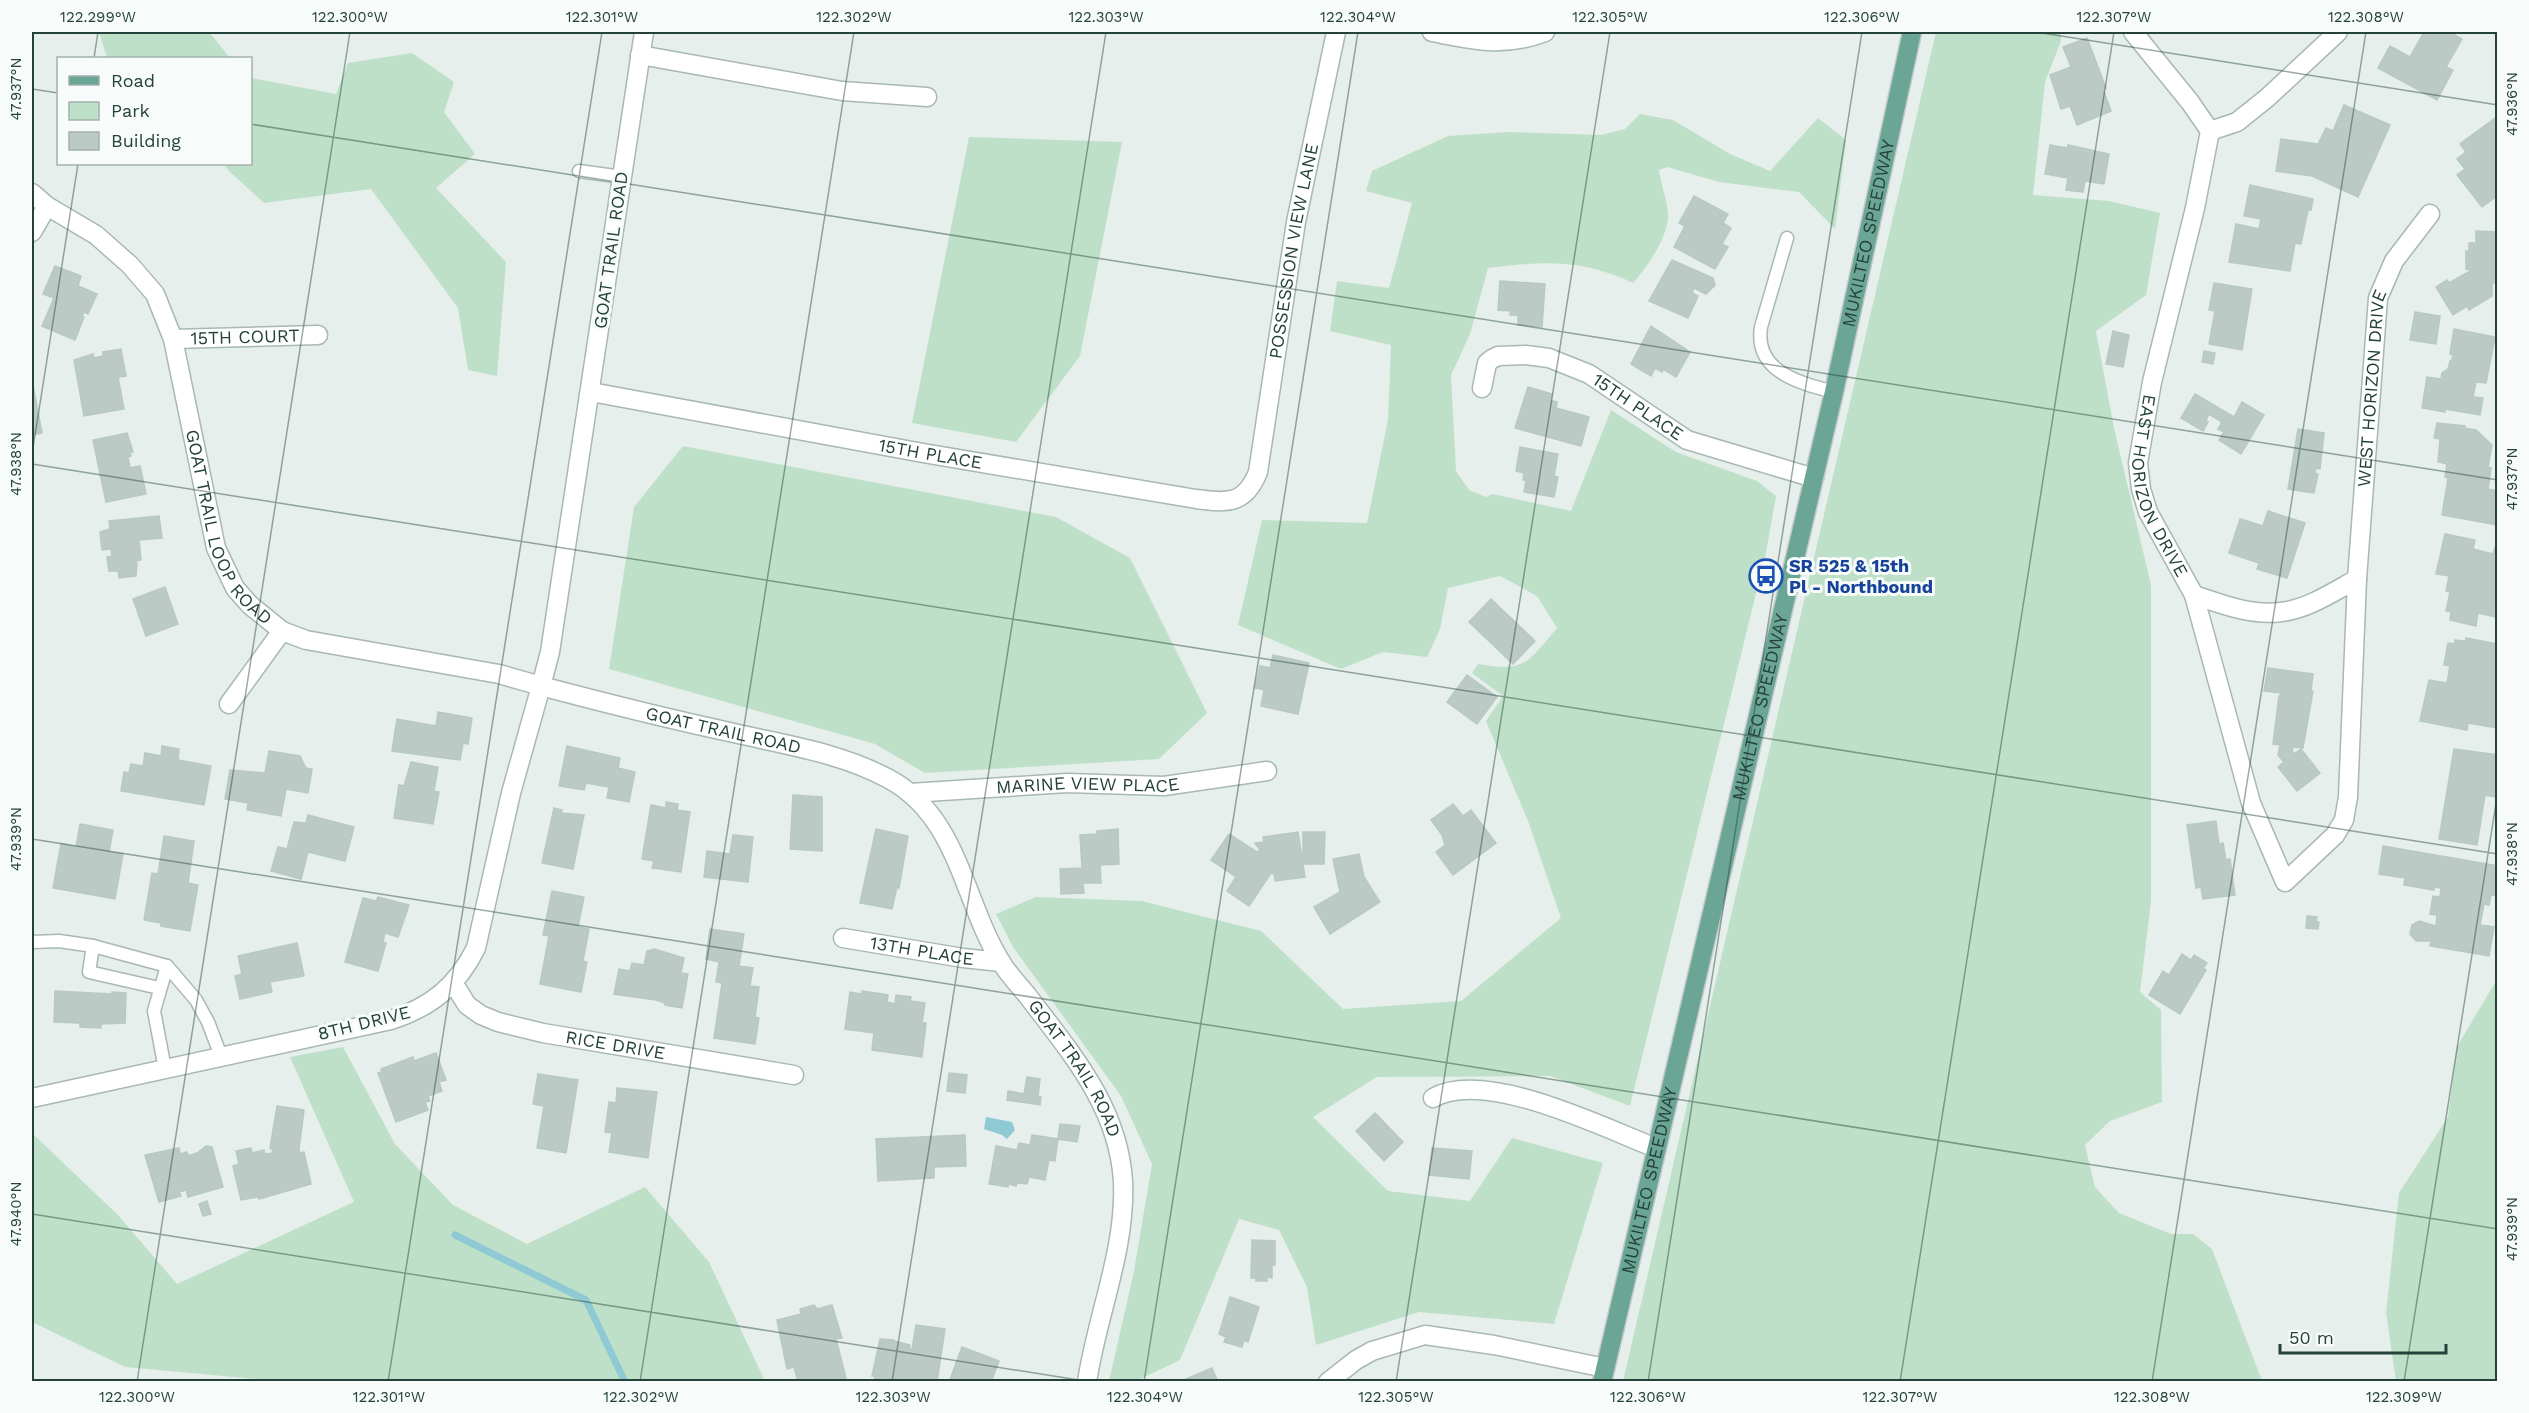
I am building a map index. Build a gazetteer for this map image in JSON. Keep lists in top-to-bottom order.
{
  "streets": {
    "main road": ["MUKILTEO SPEEDWAY"],
    "street": [
      "GOAT TRAIL ROAD",
      "POSSESSION VIEW LANE",
      "15TH COURT",
      "WEST HORIZON DRIVE",
      "15TH PLACE",
      "EAST HORIZON DRIVE",
      "GOAT TRAIL LOOP ROAD",
      "MARINE VIEW PLACE",
      "13TH PLACE",
      "8TH DRIVE",
      "RICE DRIVE"
    ]
  },
  "crossings": [
    ["MUKILTEO SPEEDWAY", "15TH PLACE"],
    ["GOAT TRAIL ROAD", "15TH PLACE"],
    ["GOAT TRAIL ROAD", "GOAT TRAIL LOOP ROAD"],
    ["GOAT TRAIL ROAD", "MARINE VIEW PLACE"],
    ["GOAT TRAIL ROAD", "13TH PLACE"],
    ["GOAT TRAIL ROAD", "8TH DRIVE"],
    ["POSSESSION VIEW LANE", "15TH PLACE"],
    ["15TH COURT", "GOAT TRAIL LOOP ROAD"],
    ["WEST HORIZON DRIVE", "EAST HORIZON DRIVE"],
    ["GOAT TRAIL LOOP ROAD", "8TH DRIVE"],
    ["8TH DRIVE", "RICE DRIVE"]
  ],
  "places": {
    "bus stop": ["SR 525 & 15th Pl - Northbound"]
  },
  "legend": ["Road", "Park", "Building"],
  "scale_bar": "50 m",
  "coordinates": [
    "122.299°W",
    "122.300°W",
    "122.301°W",
    "122.302°W",
    "122.303°W",
    "122.304°W",
    "122.305°W",
    "122.306°W",
    "122.307°W",
    "122.308°W",
    "47.937°N",
    "47.936°N",
    "47.938°N",
    "47.939°N",
    "47.940°N",
    "122.309°W"
  ]
}
